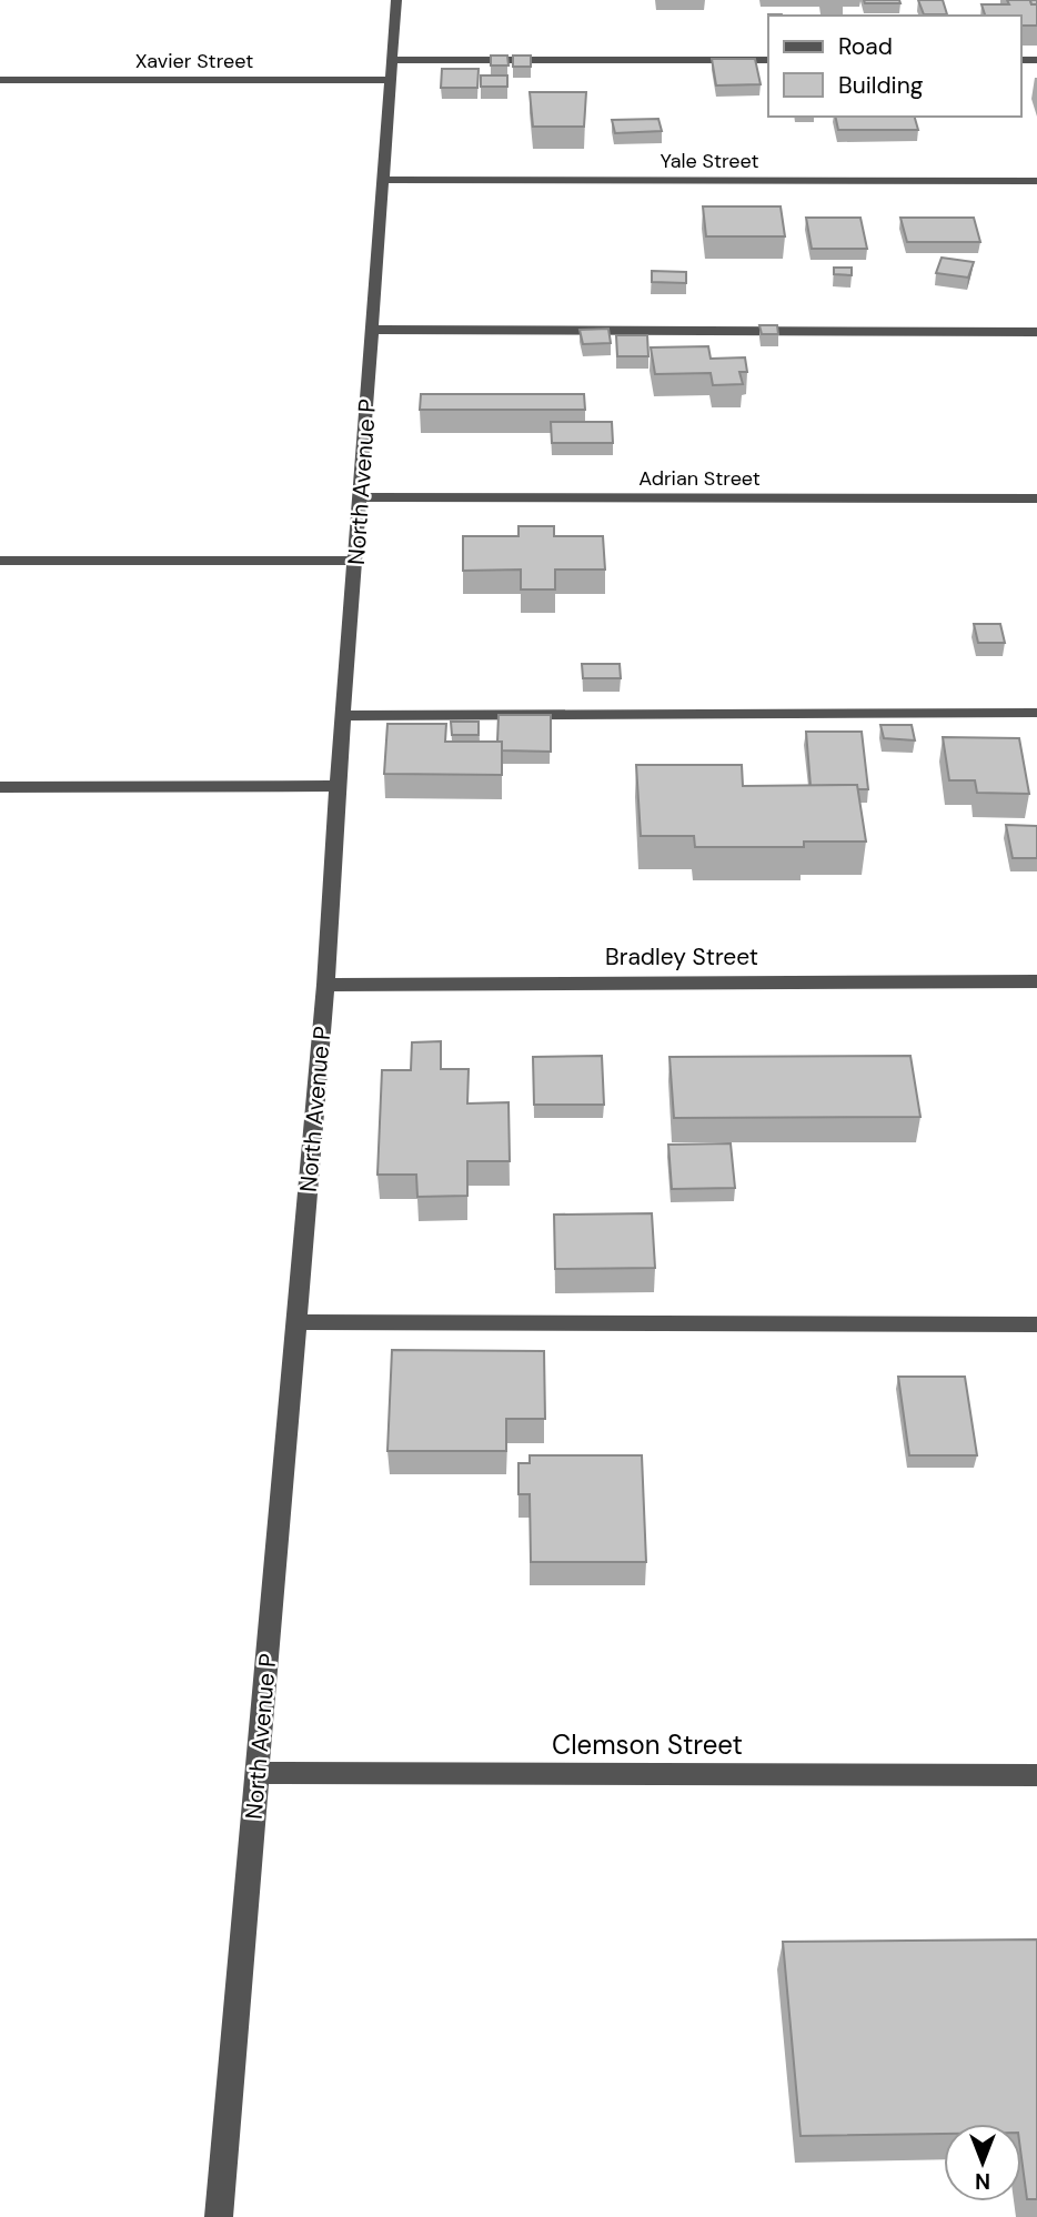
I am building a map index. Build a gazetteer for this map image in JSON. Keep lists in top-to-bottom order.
{
  "streets": {
    "street": [
      "Xavier Street",
      "Yale Street",
      "Adrian Street",
      "North Avenue P",
      "Bradley Street",
      "Clemson Street"
    ]
  },
  "crossings": [
    ["Xavier Street", "North Avenue P"],
    ["Yale Street", "North Avenue P"],
    ["Adrian Street", "North Avenue P"],
    ["North Avenue P", "Bradley Street"],
    ["North Avenue P", "Clemson Street"]
  ],
  "legend": ["Road", "Building"],
  "north": "bottom"
}
